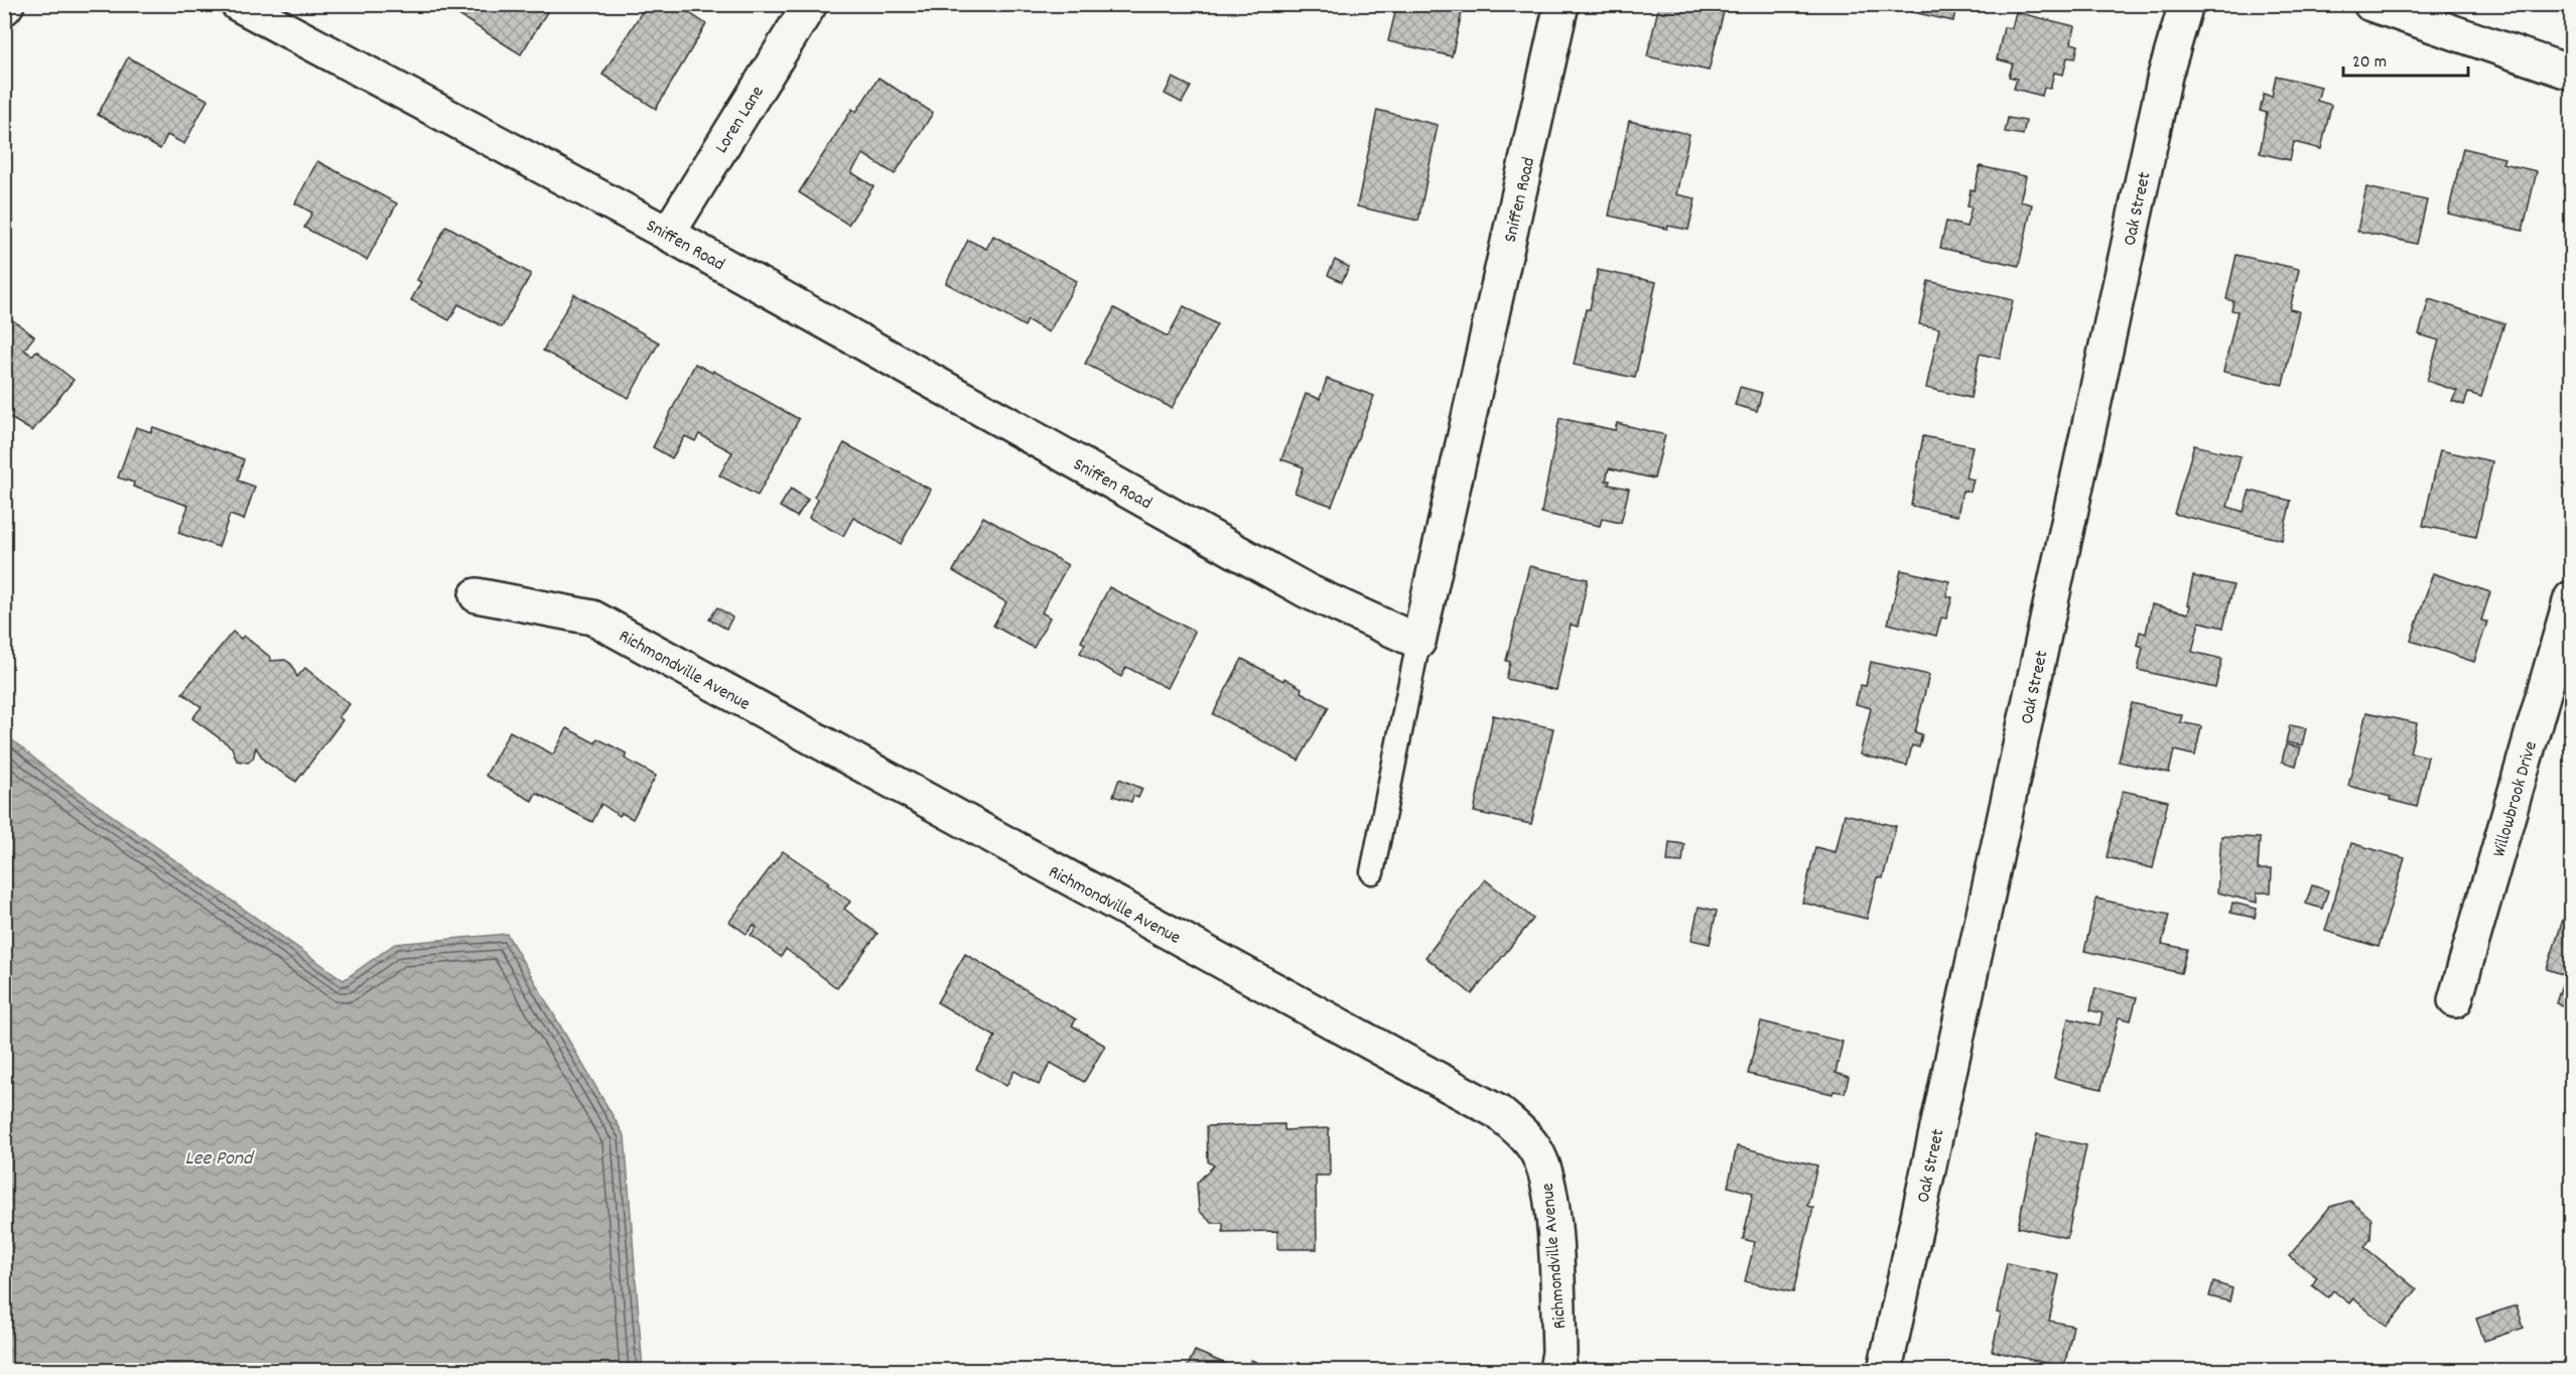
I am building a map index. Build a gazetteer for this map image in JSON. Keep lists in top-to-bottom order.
{
  "streets": {
    "street": [
      "Loren Lane",
      "Sniffen Road",
      "Oak Street",
      "Richmondville Avenue",
      "Willowbrook Drive"
    ]
  },
  "crossings": [
    ["Loren Lane", "Sniffen Road"]
  ],
  "water": ["Lee Pond"],
  "scale_bar": "20 m"
}
